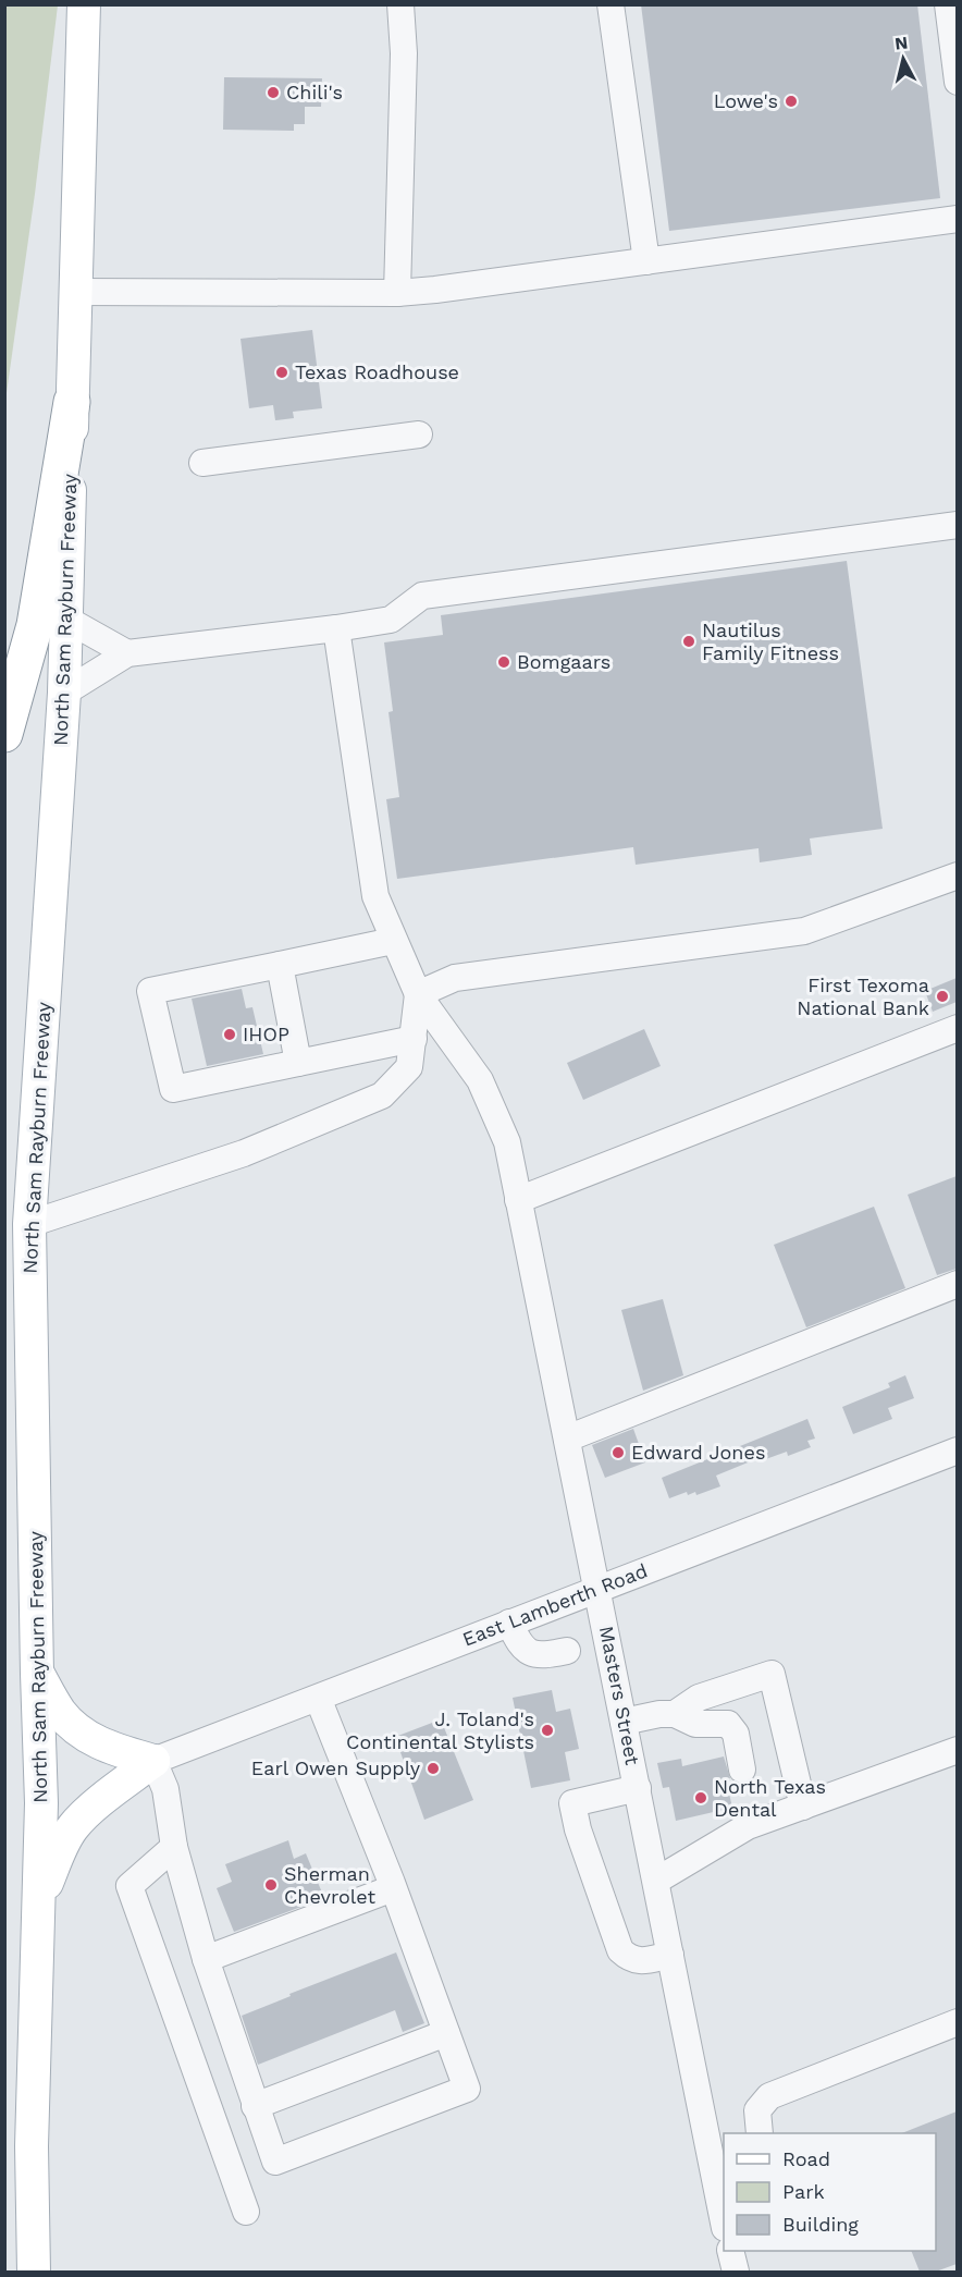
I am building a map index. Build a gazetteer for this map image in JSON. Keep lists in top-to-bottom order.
{
  "streets": {
    "main road": ["North Sam Rayburn Freeway"],
    "street": ["East Lamberth Road", "Masters Street"]
  },
  "crossings": [
    ["East Lamberth Road", "Masters Street"]
  ],
  "places": [
    "Chili's",
    "Lowe's",
    "Texas Roadhouse",
    "Nautilus Family Fitness",
    "Bomgaars",
    "First Texoma National Bank",
    "IHOP",
    "Edward Jones",
    "J. Toland's Continental Stylists",
    "Earl Owen Supply",
    "North Texas Dental",
    "Sherman Chevrolet"
  ],
  "legend": ["Road", "Park", "Building"],
  "north": "top"
}
